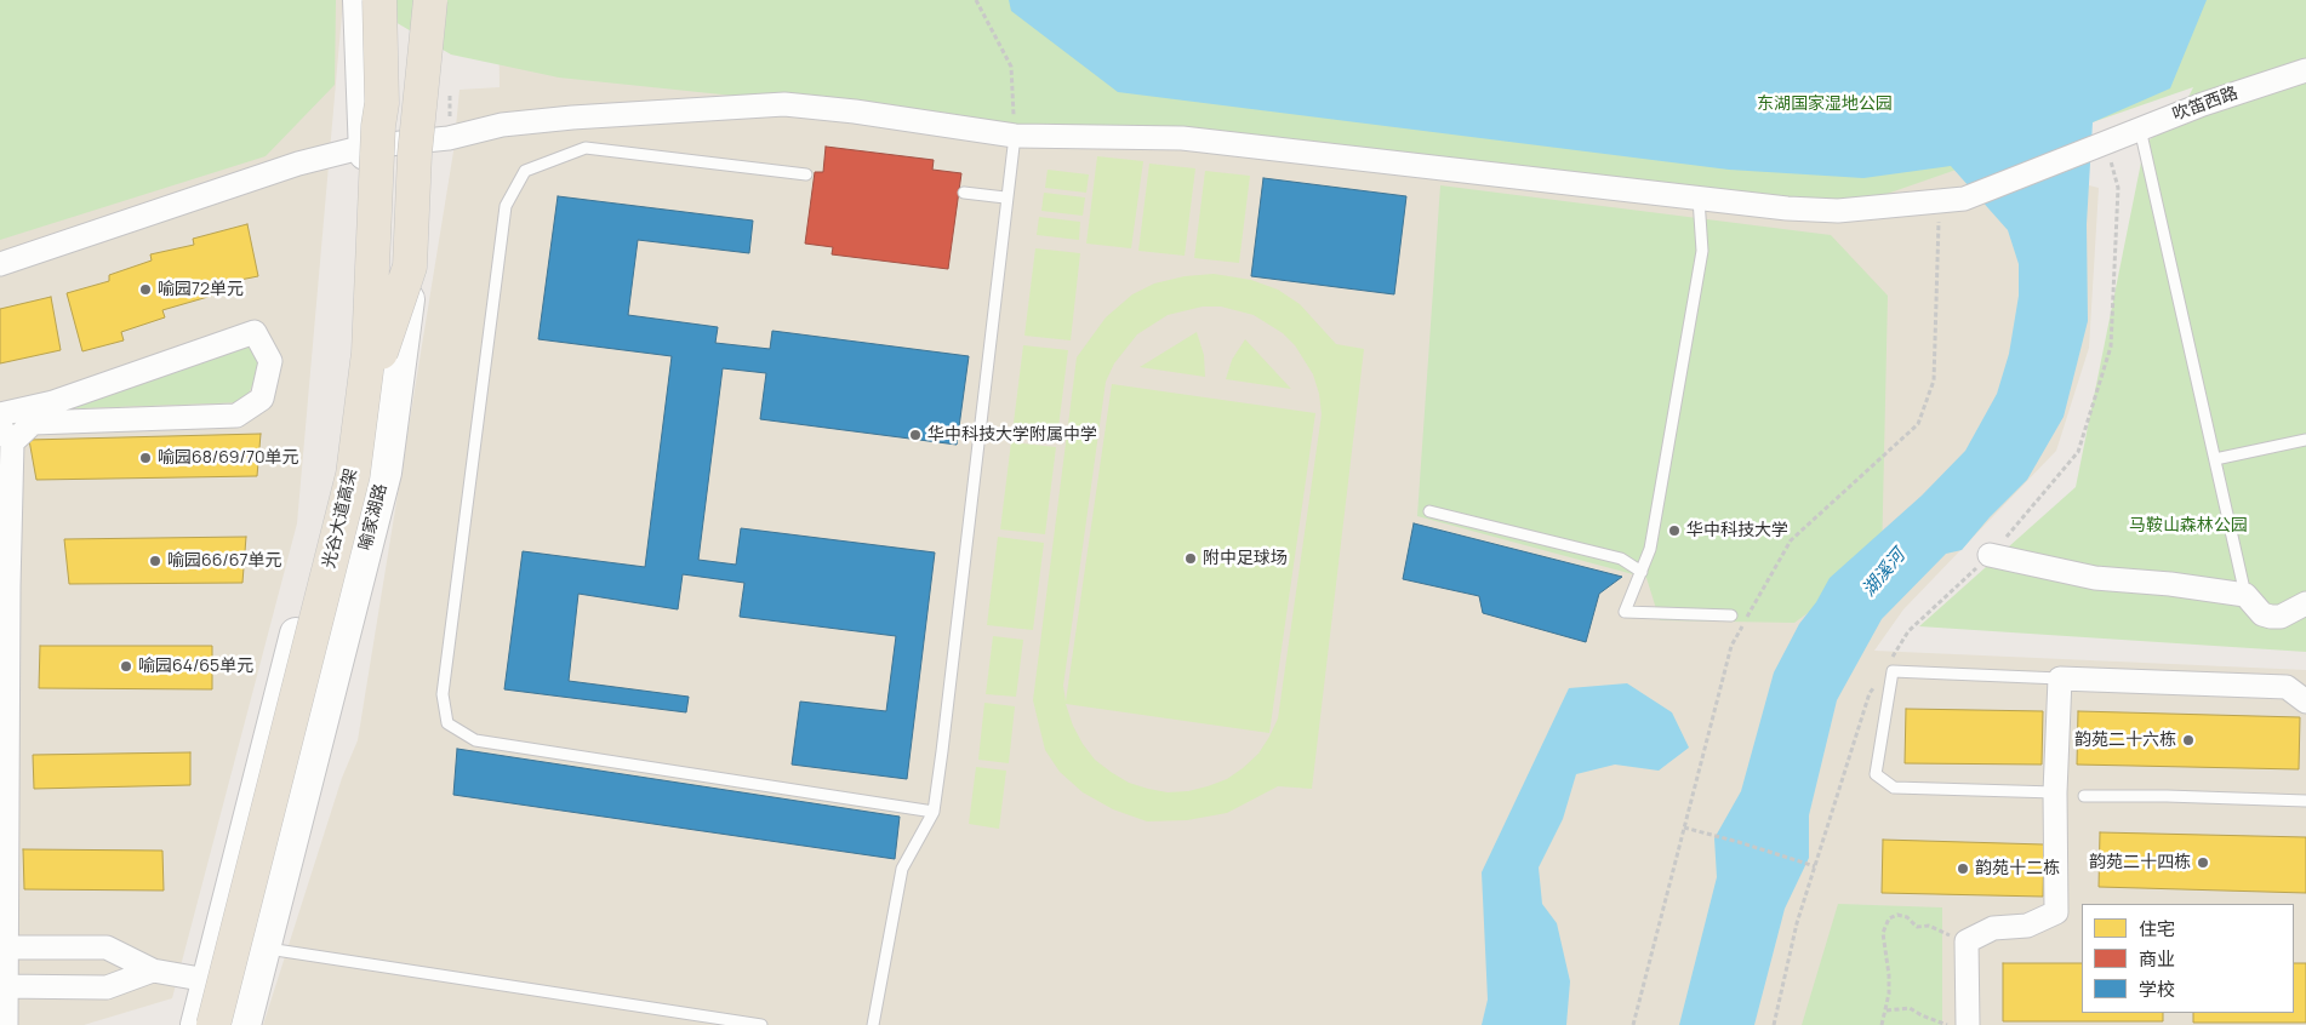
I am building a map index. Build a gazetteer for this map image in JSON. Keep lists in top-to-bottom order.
{
  "streets": {
    "highway": ["光谷大道高架"],
    "main road": ["喻家湖路"],
    "street": ["吹笛西路"]
  },
  "crossings": [
    ["吹笛西路", "喻家湖路"]
  ],
  "water": ["湖溪河"],
  "parks": ["东湖国家湿地公园", "马鞍山森林公园"],
  "places": [
    "喻园72单元",
    "华中科技大学附属中学",
    "喻园68/69/70单元",
    "华中科技大学",
    "附中足球场",
    "喻园66/67单元",
    "喻园64/65单元",
    "韵苑二十六栋",
    "韵苑二十四栋",
    "韵苑十二栋"
  ],
  "legend": ["住宅", "商业", "学校"]
}
